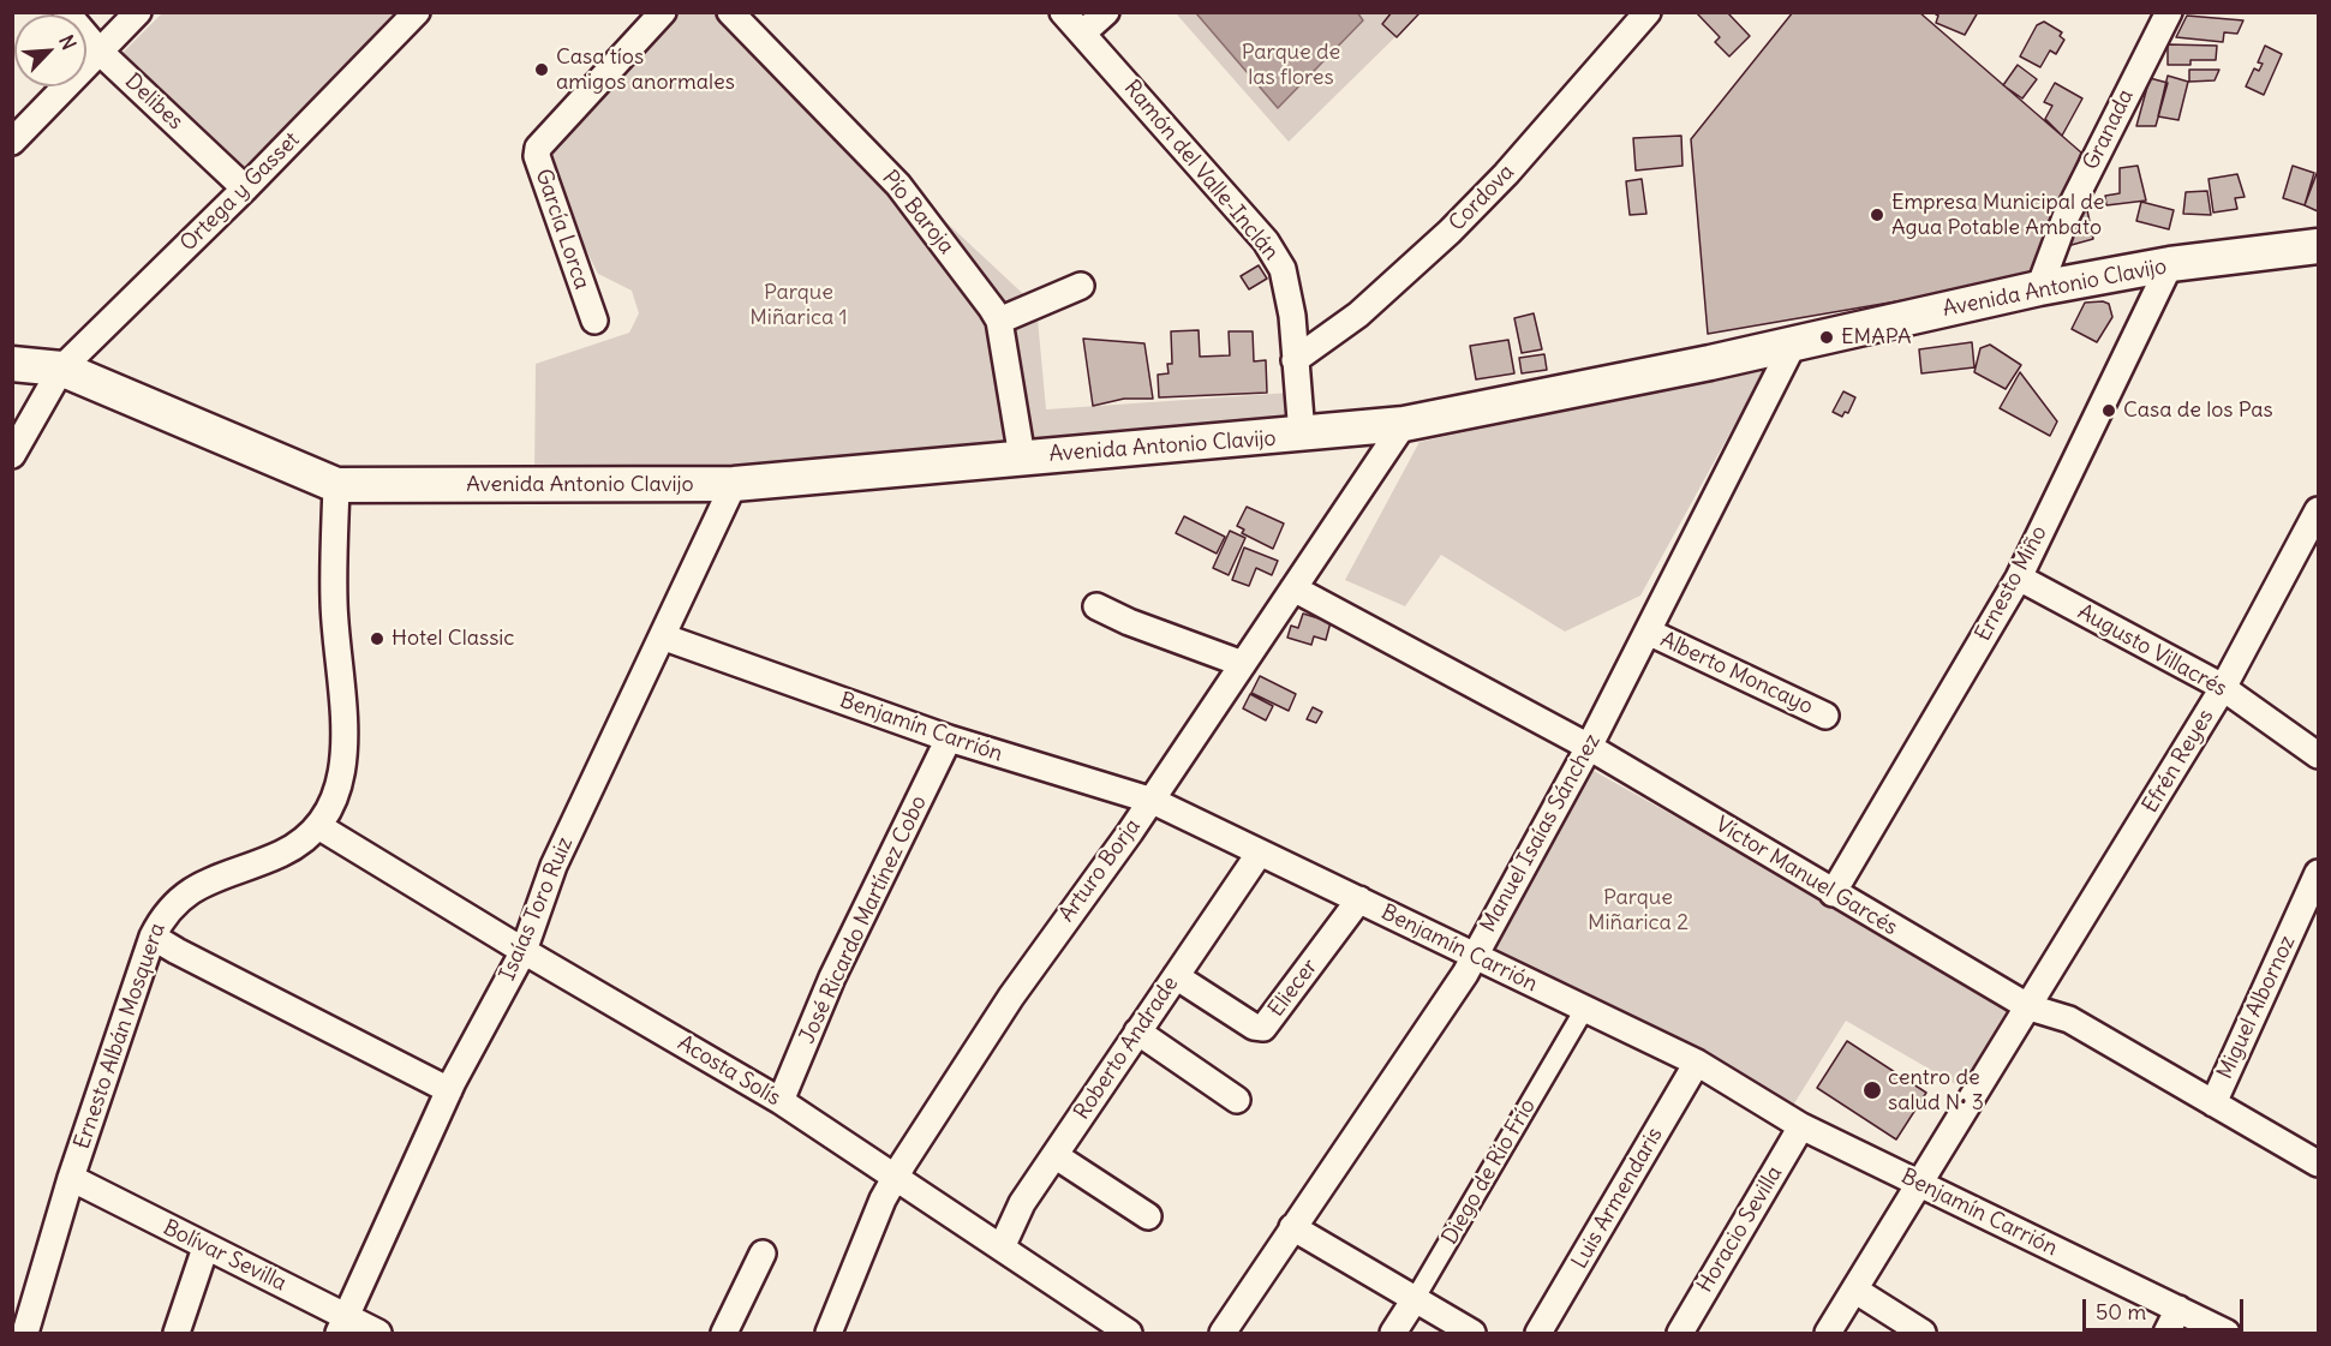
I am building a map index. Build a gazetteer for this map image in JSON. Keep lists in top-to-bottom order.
{
  "streets": {
    "main road": ["Avenida Antonio Clavijo"],
    "street": [
      "Delibes",
      "Granada",
      "Ramón del Valle-Inclán",
      "Ortega y Gasset",
      "Cordova",
      "Pío Baroja",
      "García Lorca",
      "Ernesto Miño",
      "Augusto Villacrés",
      "Alberto Moncayo",
      "Benjamín Carrión",
      "Efrén Reyes",
      "Manuel Isaías Sánchez",
      "Arturo Borja",
      "Víctor Manuel Garcés",
      "Isaías Toro Ruiz",
      "José Ricardo Martínez Cobo",
      "Eliecer",
      "Miguel Albornoz",
      "Ernesto Albán Mosquera",
      "Roberto Andrade",
      "Acosta Solís",
      "Diego de Río Frío",
      "Luis Armendaris",
      "Horacio Sevilla",
      "Bolívar Sevilla"
    ]
  },
  "crossings": [
    ["Delibes", "Ortega y Gasset"],
    ["Granada", "Avenida Antonio Clavijo"],
    ["Ramón del Valle-Inclán", "Cordova"],
    ["Ramón del Valle-Inclán", "Avenida Antonio Clavijo"],
    ["Ortega y Gasset", "Avenida Antonio Clavijo"],
    ["Pío Baroja", "Avenida Antonio Clavijo"],
    ["Avenida Antonio Clavijo", "Ernesto Miño"],
    ["Avenida Antonio Clavijo", "Manuel Isaías Sánchez"],
    ["Avenida Antonio Clavijo", "Arturo Borja"],
    ["Avenida Antonio Clavijo", "Isaías Toro Ruiz"],
    ["Avenida Antonio Clavijo", "Ernesto Albán Mosquera"],
    ["Ernesto Miño", "Augusto Villacrés"],
    ["Ernesto Miño", "Víctor Manuel Garcés"],
    ["Augusto Villacrés", "Efrén Reyes"],
    ["Alberto Moncayo", "Manuel Isaías Sánchez"],
    ["Benjamín Carrión", "Efrén Reyes"],
    ["Benjamín Carrión", "Manuel Isaías Sánchez"],
    ["Benjamín Carrión", "Arturo Borja"],
    ["Benjamín Carrión", "Isaías Toro Ruiz"],
    ["Benjamín Carrión", "José Ricardo Martínez Cobo"],
    ["Benjamín Carrión", "Eliecer"],
    ["Benjamín Carrión", "Roberto Andrade"],
    ["Benjamín Carrión", "Diego de Río Frío"],
    ["Benjamín Carrión", "Luis Armendaris"],
    ["Benjamín Carrión", "Horacio Sevilla"],
    ["Efrén Reyes", "Víctor Manuel Garcés"],
    ["Manuel Isaías Sánchez", "Víctor Manuel Garcés"],
    ["Arturo Borja", "Víctor Manuel Garcés"],
    ["Arturo Borja", "Acosta Solís"],
    ["Víctor Manuel Garcés", "Miguel Albornoz"],
    ["Isaías Toro Ruiz", "Acosta Solís"],
    ["Isaías Toro Ruiz", "Bolívar Sevilla"],
    ["José Ricardo Martínez Cobo", "Acosta Solís"],
    ["Eliecer", "Roberto Andrade"],
    ["Ernesto Albán Mosquera", "Acosta Solís"],
    ["Ernesto Albán Mosquera", "Bolívar Sevilla"],
    ["Roberto Andrade", "Acosta Solís"]
  ],
  "parks": ["Parque de las flores", "Parque Miñarica 1", "Parque Miñarica 2"],
  "places": [
    "Casa tíos amigos anormales",
    "Empresa Municipal de Agua Potable Ambato",
    "EMAPA",
    "Casa de los Pas",
    "Hotel Classic",
    "centro de salud N• 3"
  ],
  "scale_bar": "50 m",
  "north": "top right"
}
